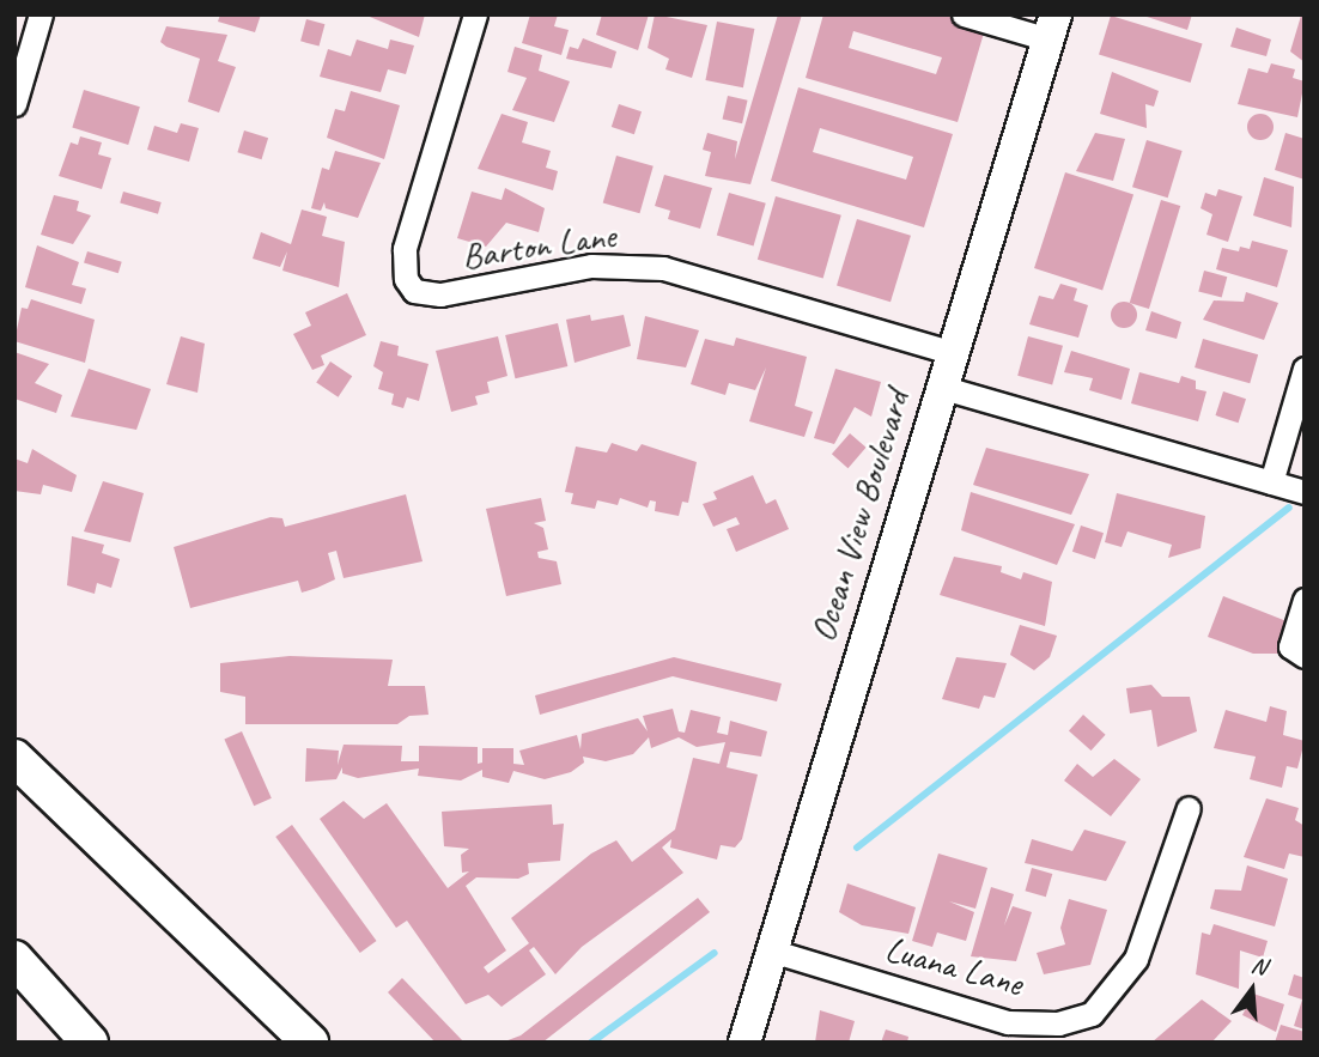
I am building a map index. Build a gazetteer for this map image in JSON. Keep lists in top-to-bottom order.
{
  "streets": {
    "main road": ["Ocean View Boulevard"],
    "street": ["Barton Lane", "Luana Lane"]
  },
  "crossings": [
    ["Barton Lane", "Ocean View Boulevard"],
    ["Ocean View Boulevard", "Luana Lane"]
  ],
  "north": "top"
}
